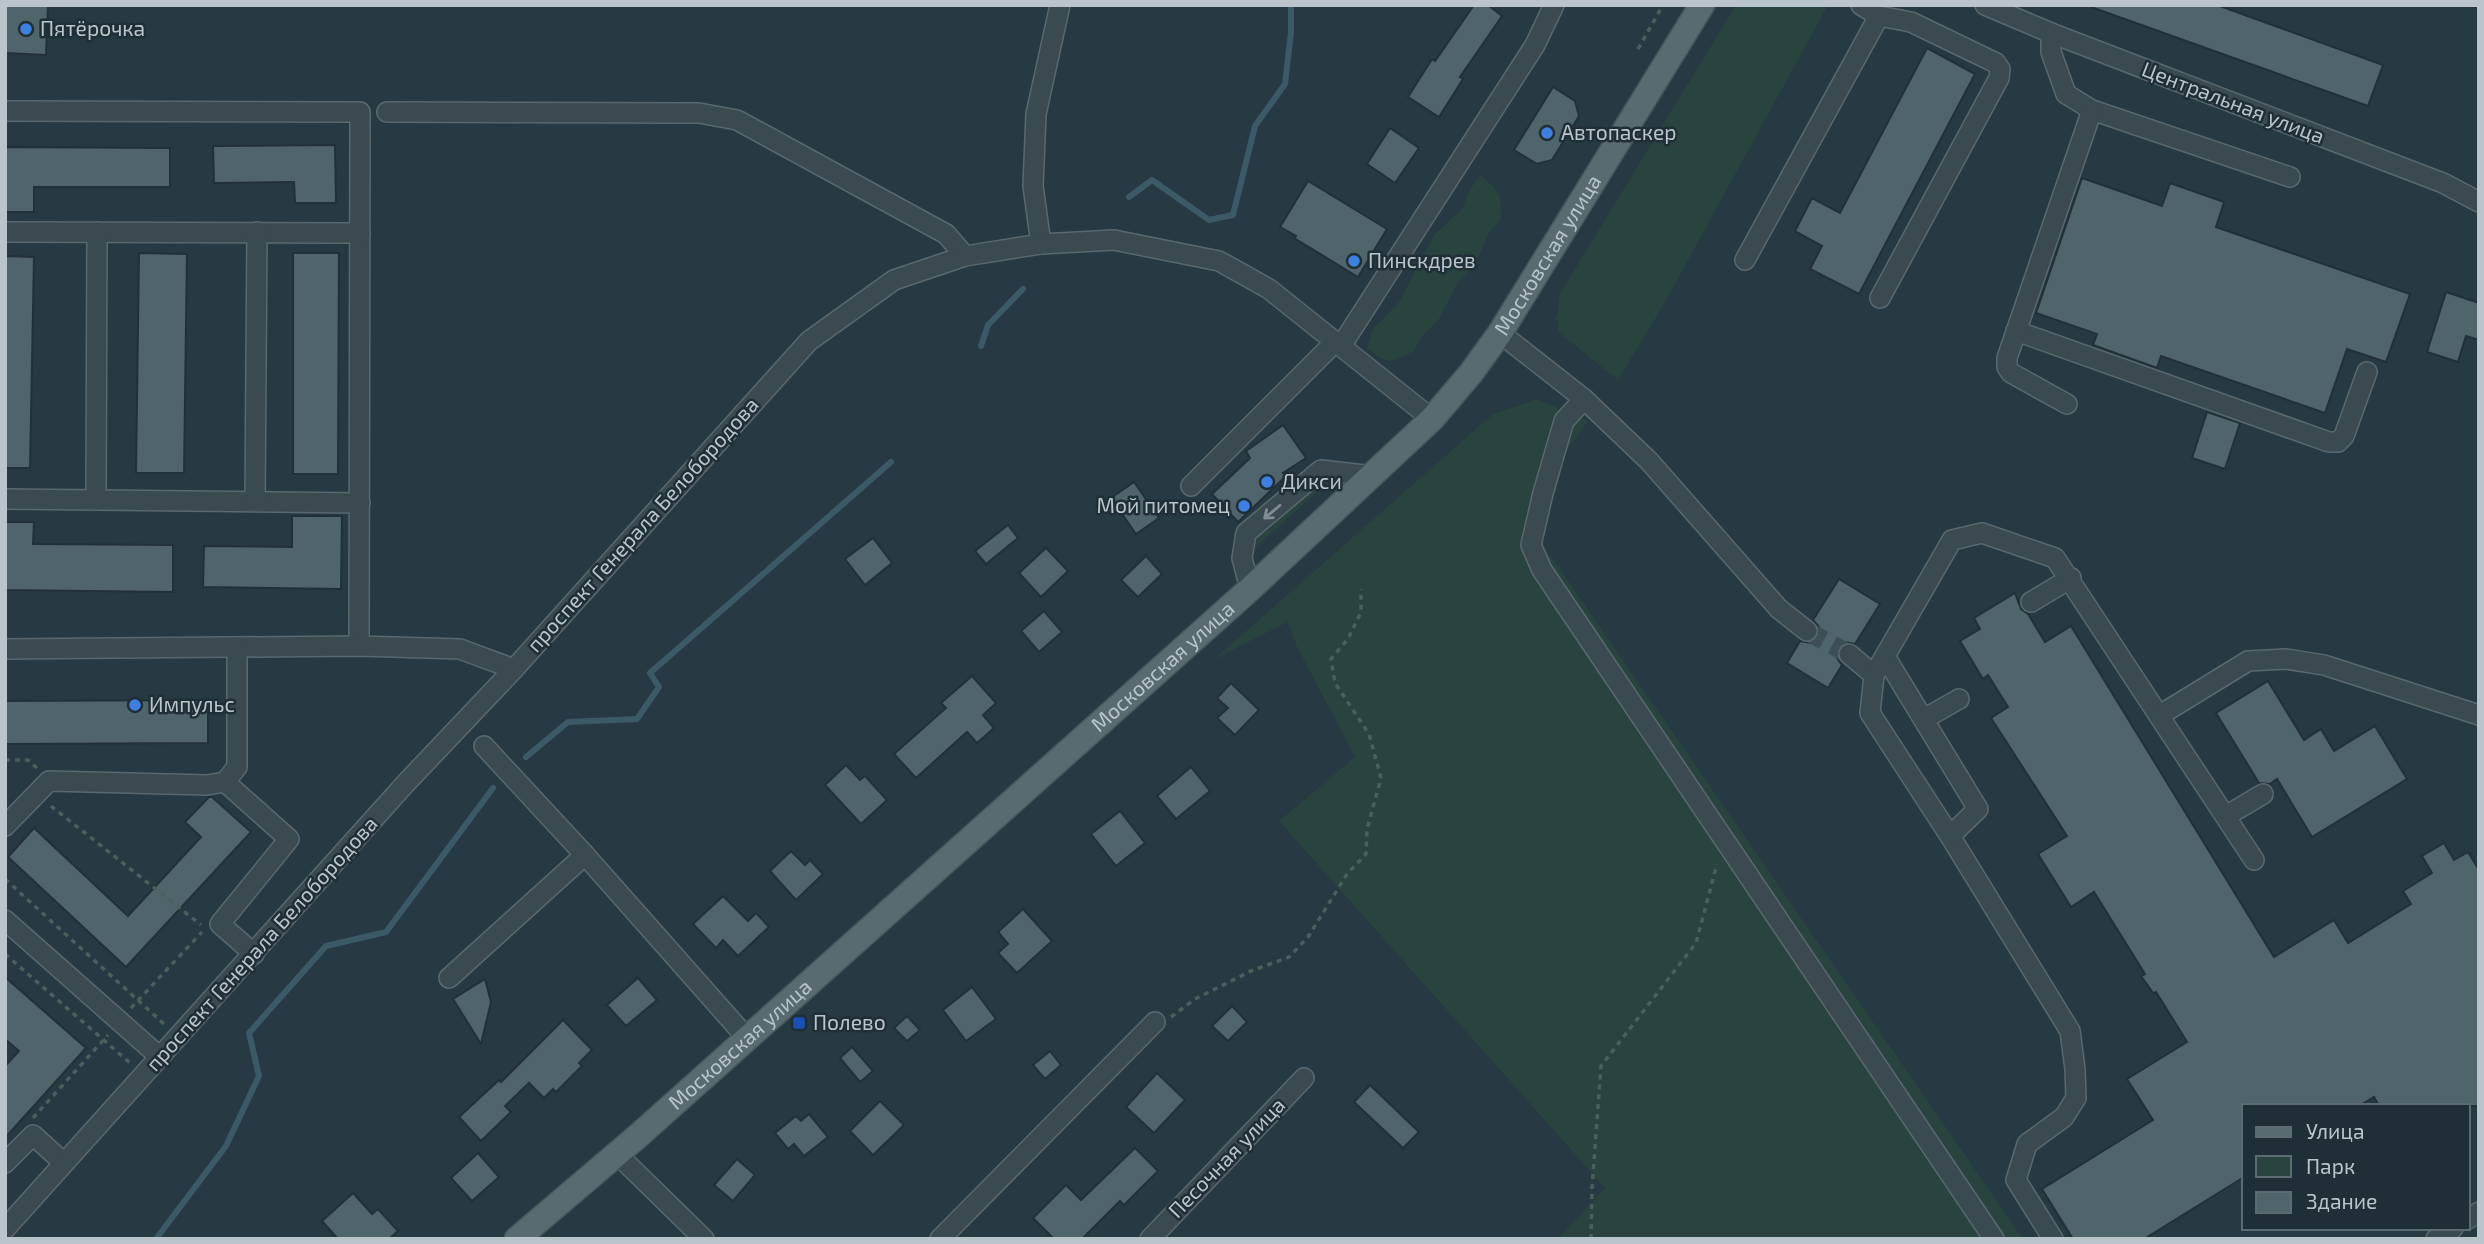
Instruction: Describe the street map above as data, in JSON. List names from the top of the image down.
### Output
{
  "streets": {
    "main road": ["Московская улица"],
    "street": ["Центральная улица", "проспект Генерала Белобородова", "Песочная улица"]
  },
  "crossings": [
    ["Московская улица", "проспект Генерала Белобородова"]
  ],
  "places": {
    "other": [
      "Пятёрочка",
      "Автопаскер",
      "Пинскдрев",
      "Дикси",
      "Мой питомец",
      "Импульс"
    ],
    "transit": ["Полево"]
  },
  "legend": ["Улица", "Парк", "Здание"]
}
